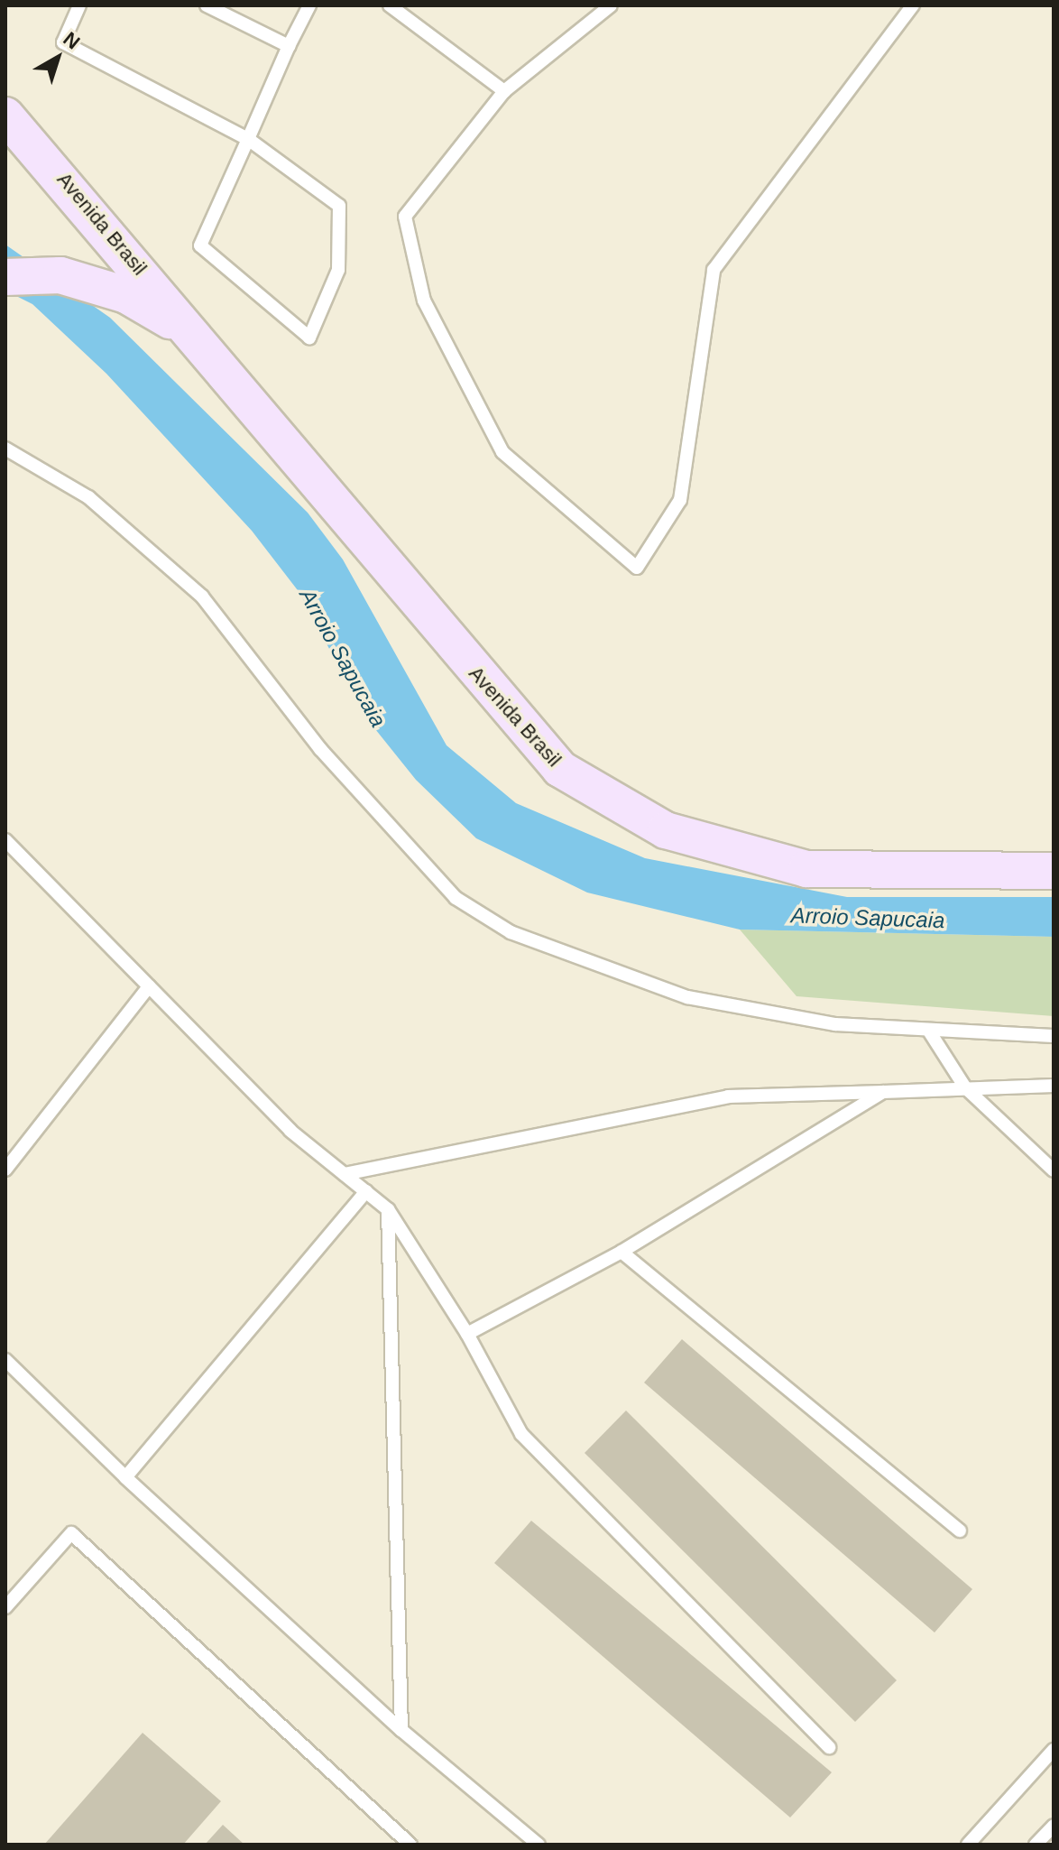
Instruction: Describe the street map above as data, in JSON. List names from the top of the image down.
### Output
{
  "streets": {
    "main road": ["Avenida Brasil"]
  },
  "water": ["Arroio Sapucaia"],
  "north": "top right"
}
